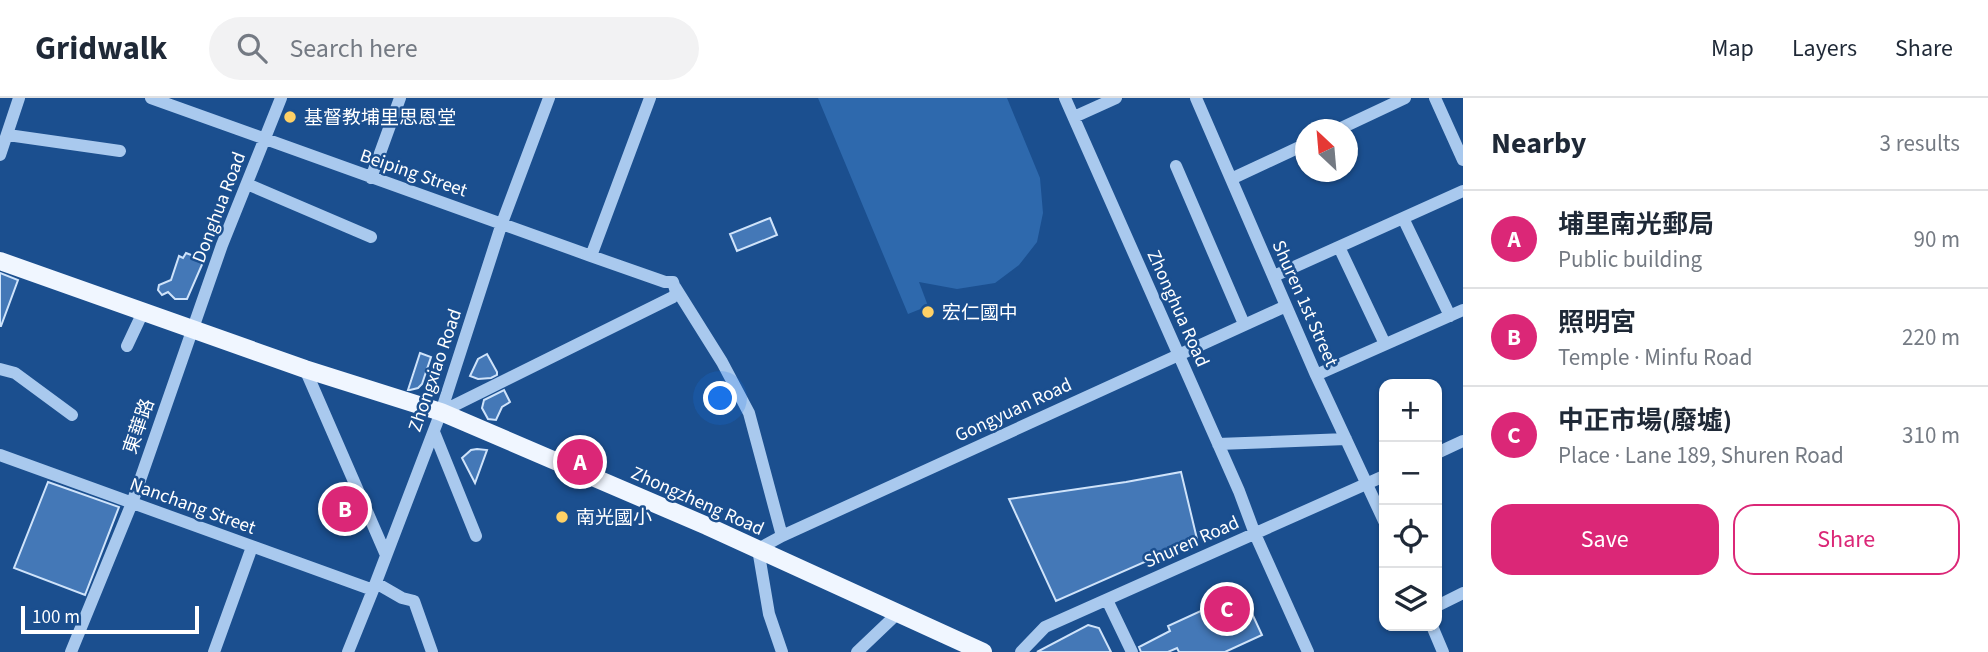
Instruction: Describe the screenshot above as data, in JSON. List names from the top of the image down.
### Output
{
  "streets": {
    "main road": ["Zhongzheng Road"],
    "street": [
      "Beiping Street",
      "Donghua Road",
      "Shuren 1st Street",
      "Zhonghua Road",
      "Zhongxiao Road",
      "Gongyuan Road",
      "東華路",
      "Nanchang Street",
      "Shuren Road"
    ]
  },
  "crossings": [
    ["Beiping Street", "Donghua Road"],
    ["Beiping Street", "Zhongxiao Road"],
    ["Donghua Road", "東華路"],
    ["Donghua Road", "Zhongzheng Road"],
    ["Shuren 1st Street", "Gongyuan Road"],
    ["Shuren 1st Street", "Shuren Road"],
    ["Zhonghua Road", "Gongyuan Road"],
    ["Zhonghua Road", "Shuren Road"],
    ["Zhongxiao Road", "Zhongzheng Road"],
    ["Zhongxiao Road", "Nanchang Street"],
    ["Gongyuan Road", "Zhongzheng Road"],
    ["東華路", "Zhongzheng Road"],
    ["東華路", "Nanchang Street"]
  ],
  "places": ["基督教埔里思恩堂", "宏仁國中", "南光國小"],
  "scale_bar": "100 m",
  "north": "top left",
  "page": {
    "header": "Gridwalk",
    "search": "Search here",
    "nav": ["Map", "Layers", "Share"],
    "heading": ["Nearby", "3 results"],
    "list": [
      {
        "mark": "A",
        "name": "埔里南光郵局",
        "note": "Public building",
        "value": "90 m"
      },
      {
        "mark": "B",
        "name": "照明宮",
        "note": "Temple · Minfu Road",
        "value": "220 m"
      },
      {
        "mark": "C",
        "name": "中正市場(廢墟)",
        "note": "Place · Lane 189, Shuren Road",
        "value": "310 m"
      }
    ],
    "map_buttons": ["+", "−"],
    "pins": ["A", "B", "C"],
    "buttons": ["Save", "Share"],
    "scale": "100 m"
  }
}
